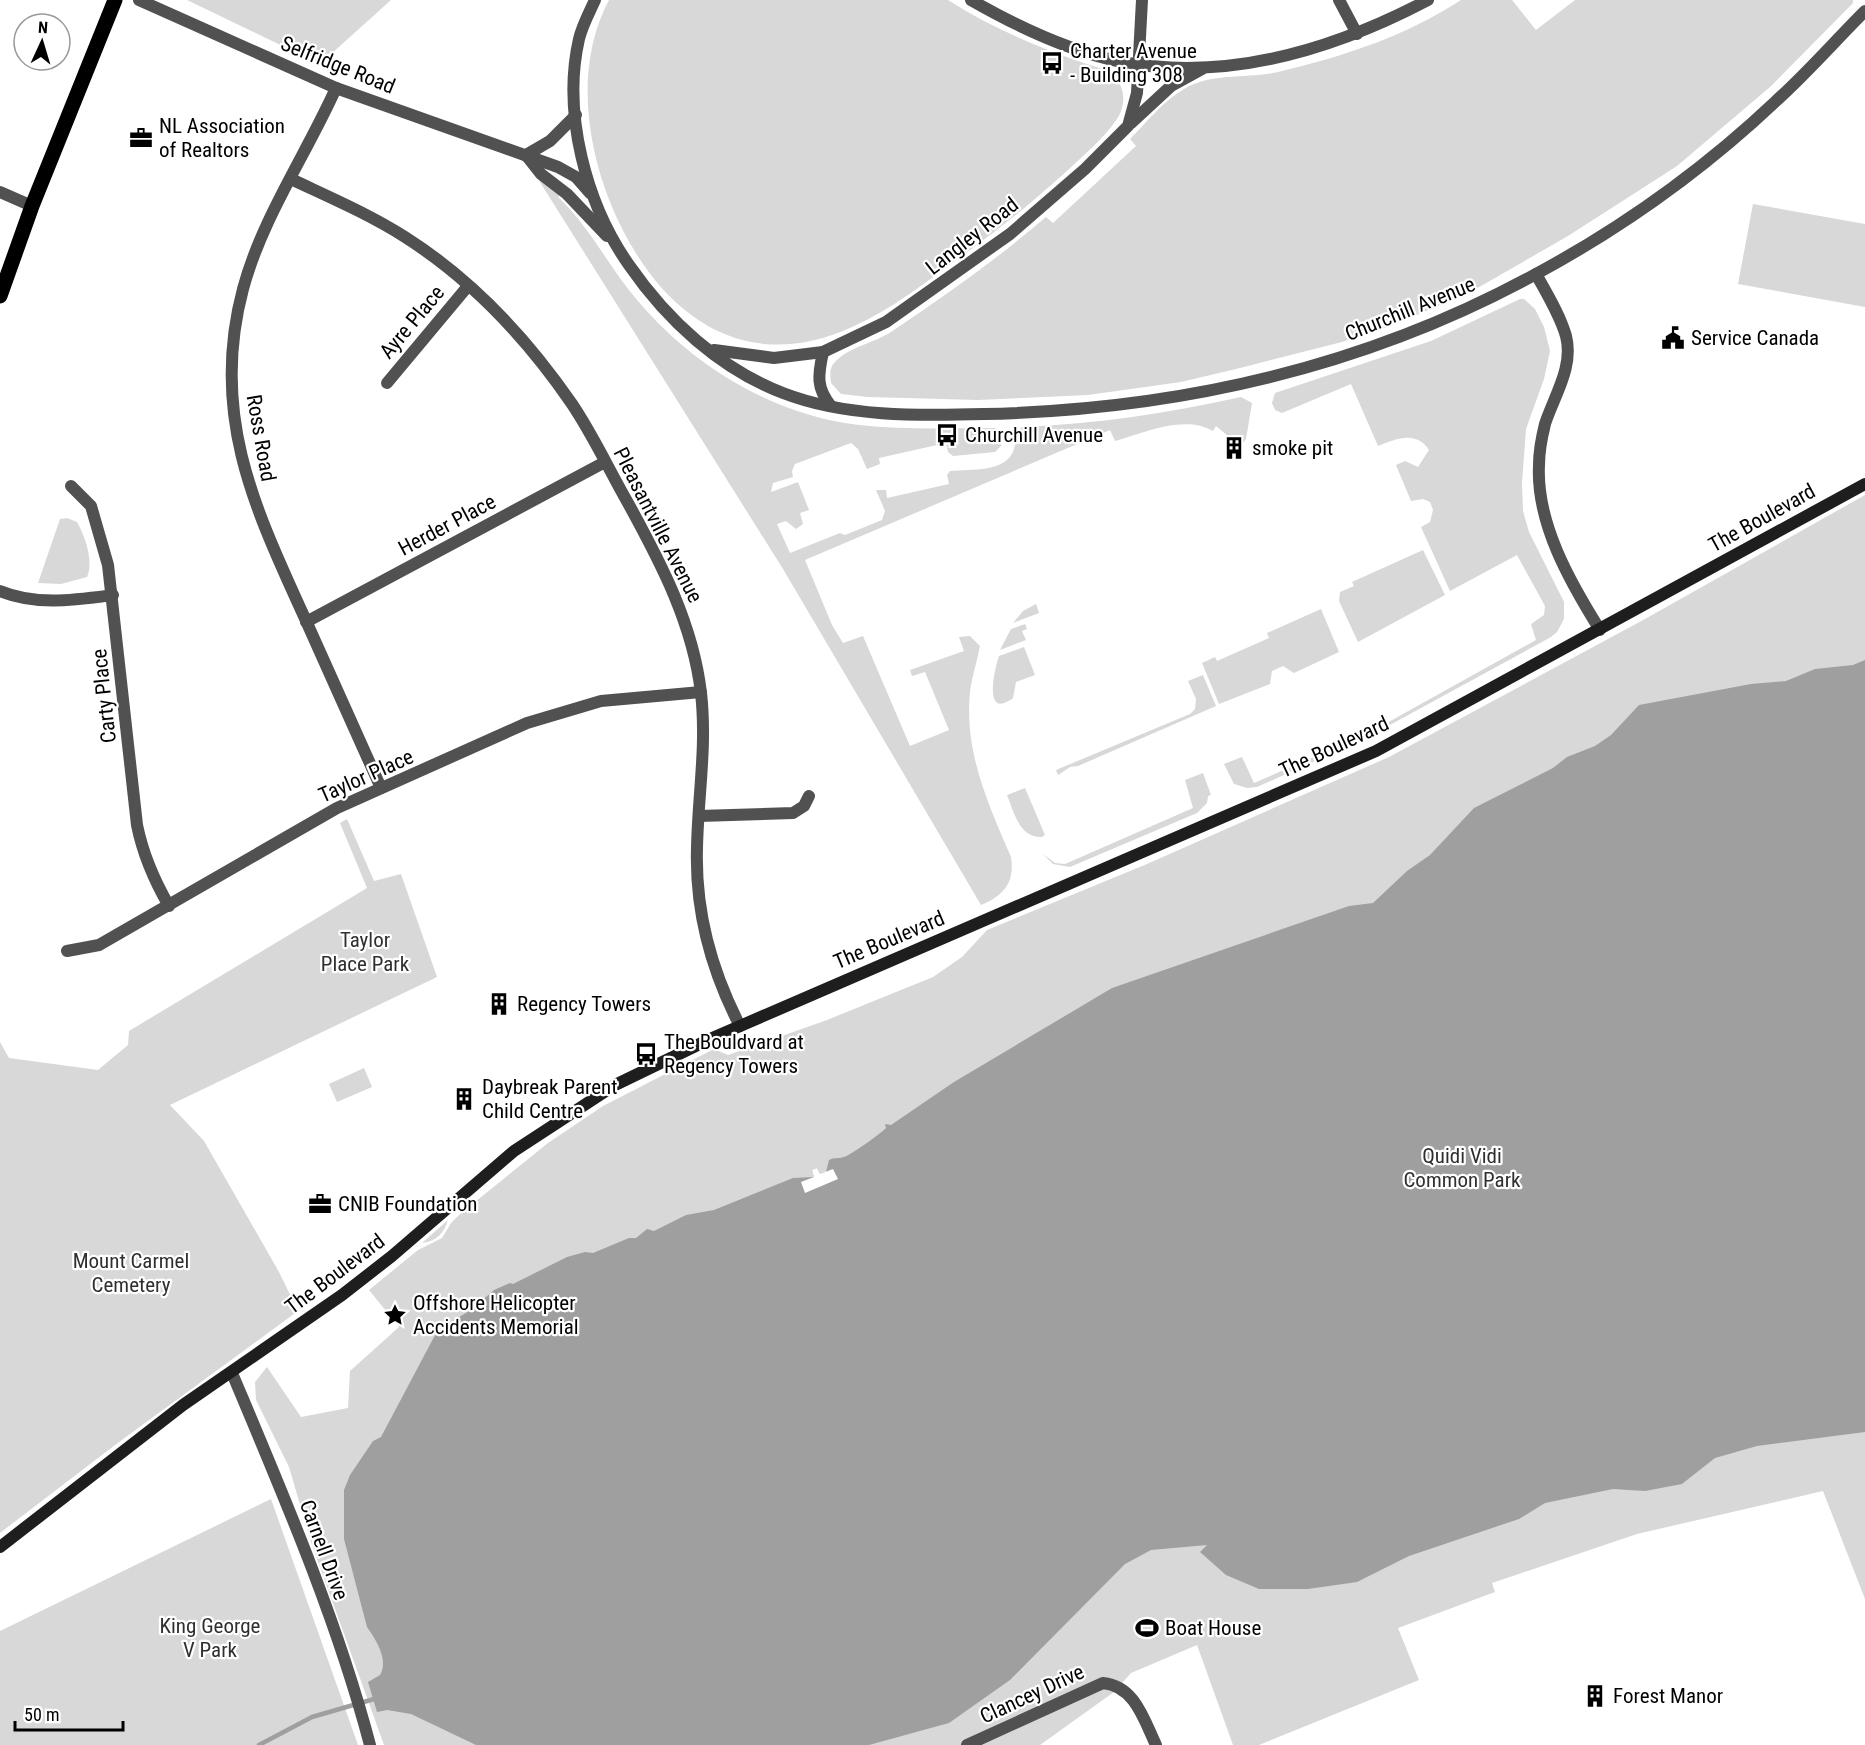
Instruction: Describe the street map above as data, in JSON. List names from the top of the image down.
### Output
{
  "streets": {
    "street": [
      "Selfridge Road",
      "Langley Road",
      "Churchill Avenue",
      "Ayre Place",
      "Ross Road",
      "The Boulevard",
      "Herder Place",
      "Pleasantville Avenue",
      "Carty Place",
      "Taylor Place",
      "Carnell Drive",
      "Clancey Drive"
    ]
  },
  "crossings": [
    ["Selfridge Road", "Churchill Avenue"],
    ["Selfridge Road", "Ross Road"],
    ["Langley Road", "Churchill Avenue"],
    ["Ayre Place", "Pleasantville Avenue"],
    ["Ross Road", "Herder Place"],
    ["Ross Road", "Pleasantville Avenue"],
    ["Ross Road", "Taylor Place"],
    ["The Boulevard", "Pleasantville Avenue"],
    ["The Boulevard", "Carnell Drive"],
    ["Herder Place", "Pleasantville Avenue"],
    ["Pleasantville Avenue", "Taylor Place"],
    ["Carty Place", "Taylor Place"]
  ],
  "parks": [
    "Taylor Place Park",
    "Quidi Vidi Common Park",
    "Mount Carmel Cemetery",
    "King George V Park"
  ],
  "places": {
    "bus stop": ["Charter Avenue - Building 308", "Churchill Avenue", "The Bouldvard at Regency Towers"],
    "office": ["NL Association of Realtors", "CNIB Foundation"],
    "public building": ["Service Canada"],
    "building": [
      "smoke pit",
      "Regency Towers",
      "Daybreak Parent Child Centre",
      "Forest Manor"
    ],
    "place": ["Offshore Helicopter Accidents Memorial"],
    "sports": ["Boat House"]
  },
  "scale_bar": "50 m",
  "north": "top"
}
